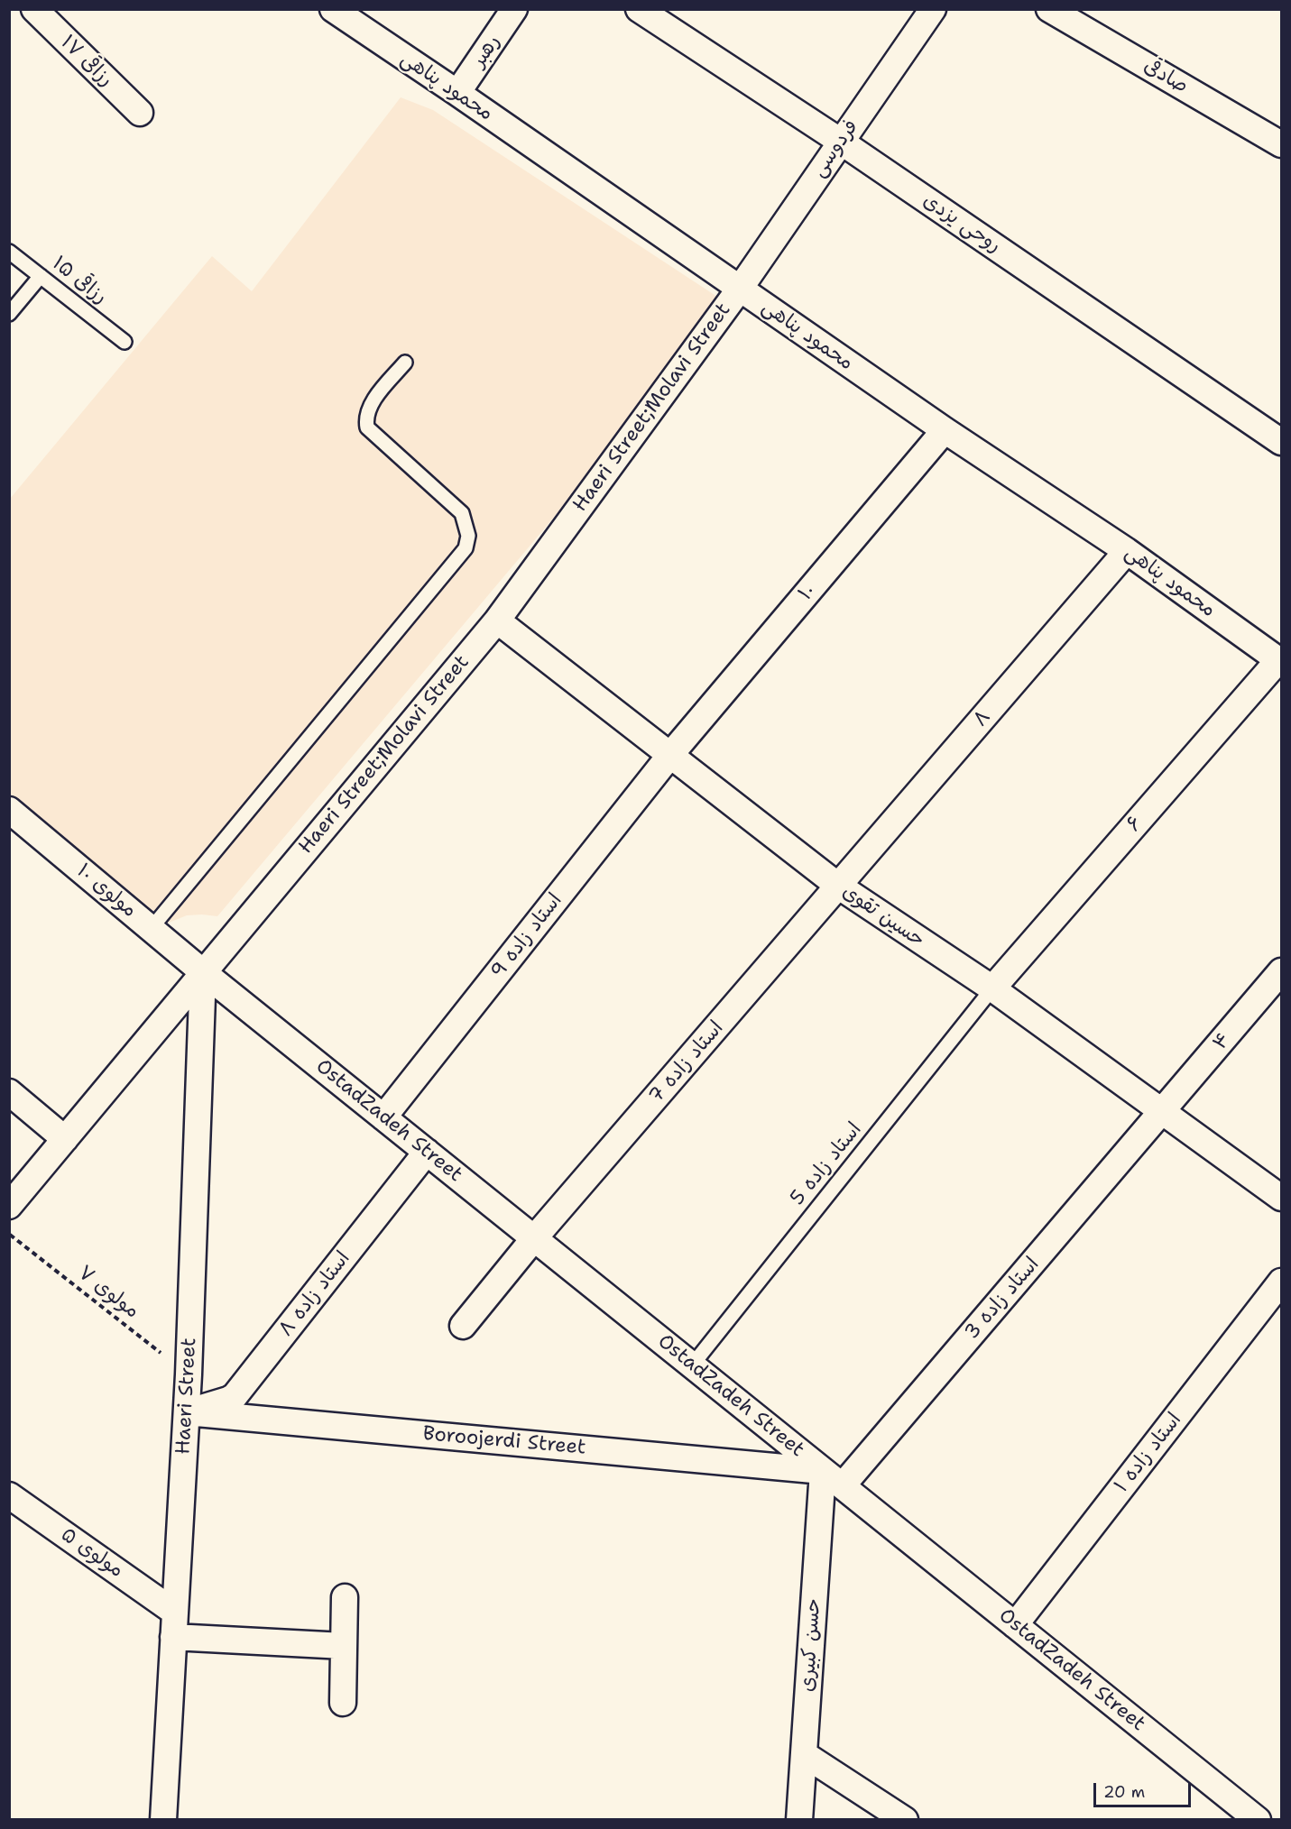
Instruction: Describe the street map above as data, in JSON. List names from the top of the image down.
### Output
{
  "streets": {
    "street": [
      "رهبر",
      "رزاقی ۱۷",
      "صادقی",
      "محمود پناهی",
      "فردوسی",
      "روحی یزدی",
      "Haeri Street;Molavi Street",
      "۱۰",
      "۸",
      "۶",
      "مولوی ۱۰",
      "حسین تقوی",
      "استاد زاده 9",
      "۴",
      "استاد زاده 7",
      "OstadZadeh Street",
      "استاد زاده ۸",
      "استاد زاده 3",
      "Haeri Street",
      "Boroojerdi Street",
      "استاد زاده ۱",
      "مولوی ۵",
      "حسن کبیری"
    ],
    "lane": ["رزاقی ۱۵", "استاد زاده 5"],
    "path": ["مولوی ۷"]
  },
  "crossings": [
    ["رهبر", "محمود پناهی"],
    ["محمود پناهی", "فردوسی"],
    ["محمود پناهی", "Haeri Street;Molavi Street"],
    ["محمود پناهی", "۱۰"],
    ["محمود پناهی", "۸"],
    ["محمود پناهی", "۶"],
    ["فردوسی", "روحی یزدی"],
    ["فردوسی", "Haeri Street;Molavi Street"],
    ["Haeri Street;Molavi Street", "مولوی ۱۰"],
    ["Haeri Street;Molavi Street", "حسین تقوی"],
    ["Haeri Street;Molavi Street", "OstadZadeh Street"],
    ["Haeri Street;Molavi Street", "Haeri Street"],
    ["۱۰", "حسین تقوی"],
    ["۱۰", "استاد زاده 9"],
    ["۸", "حسین تقوی"],
    ["۸", "استاد زاده 7"],
    ["۶", "حسین تقوی"],
    ["۶", "استاد زاده 5"],
    ["مولوی ۱۰", "OstadZadeh Street"],
    ["مولوی ۱۰", "Haeri Street"],
    ["حسین تقوی", "استاد زاده 9"],
    ["حسین تقوی", "۴"],
    ["حسین تقوی", "استاد زاده 7"],
    ["حسین تقوی", "استاد زاده 5"],
    ["حسین تقوی", "استاد زاده 3"],
    ["استاد زاده 9", "OstadZadeh Street"],
    ["۴", "استاد زاده 3"],
    ["استاد زاده 7", "OstadZadeh Street"],
    ["OstadZadeh Street", "استاد زاده 5"],
    ["OstadZadeh Street", "استاد زاده ۸"],
    ["OstadZadeh Street", "استاد زاده 3"],
    ["OstadZadeh Street", "Haeri Street"],
    ["OstadZadeh Street", "Boroojerdi Street"],
    ["OstadZadeh Street", "استاد زاده ۱"],
    ["OstadZadeh Street", "حسن کبیری"],
    ["مولوی ۷", "Haeri Street"],
    ["استاد زاده ۸", "Haeri Street"],
    ["استاد زاده ۸", "Boroojerdi Street"],
    ["استاد زاده 3", "Boroojerdi Street"],
    ["استاد زاده 3", "حسن کبیری"],
    ["Haeri Street", "Boroojerdi Street"],
    ["Haeri Street", "مولوی ۵"],
    ["Boroojerdi Street", "حسن کبیری"]
  ],
  "scale_bar": "20 m"
}
